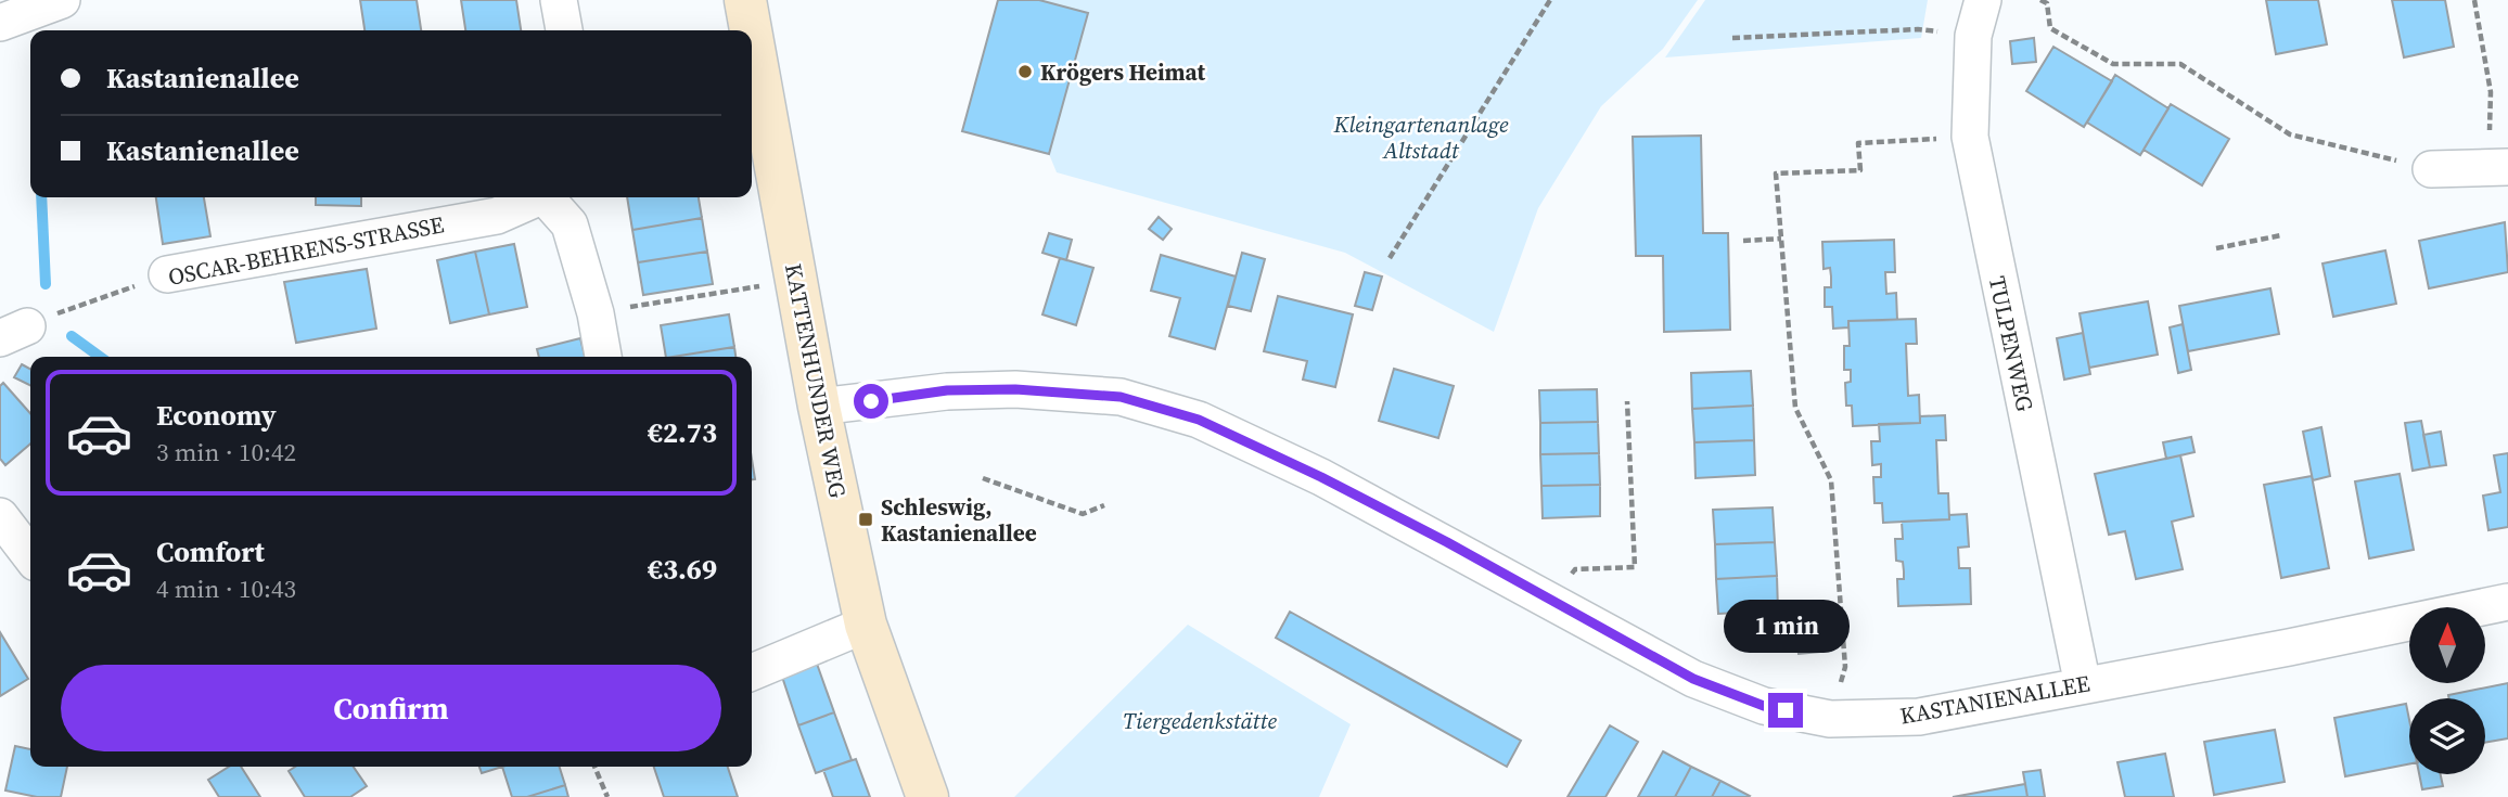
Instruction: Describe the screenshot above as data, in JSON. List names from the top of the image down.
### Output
{
  "streets": {
    "street": [
      "OSCAR-BEHRENS-STRASSE",
      "TULPENWEG",
      "KATTENHUNDER WEG",
      "KASTANIENALLEE"
    ]
  },
  "crossings": [
    ["TULPENWEG", "KASTANIENALLEE"],
    ["KATTENHUNDER WEG", "KASTANIENALLEE"]
  ],
  "parks": ["Kleingartenanlage Altstadt", "Tiergedenkstätte"],
  "places": {
    "other": ["Krögers Heimat"],
    "transit": ["Schleswig, Kastanienallee"]
  },
  "north": "top",
  "page": {
    "banner": ["Kastanienallee", "Kastanienallee"],
    "list": [
      {
        "name": "Economy",
        "note": "3 min · 10:42",
        "value": "€2.73"
      },
      {
        "name": "Comfort",
        "note": "4 min · 10:43",
        "value": "€3.69"
      }
    ],
    "bubble": "1 min",
    "buttons": "Confirm"
  }
}
